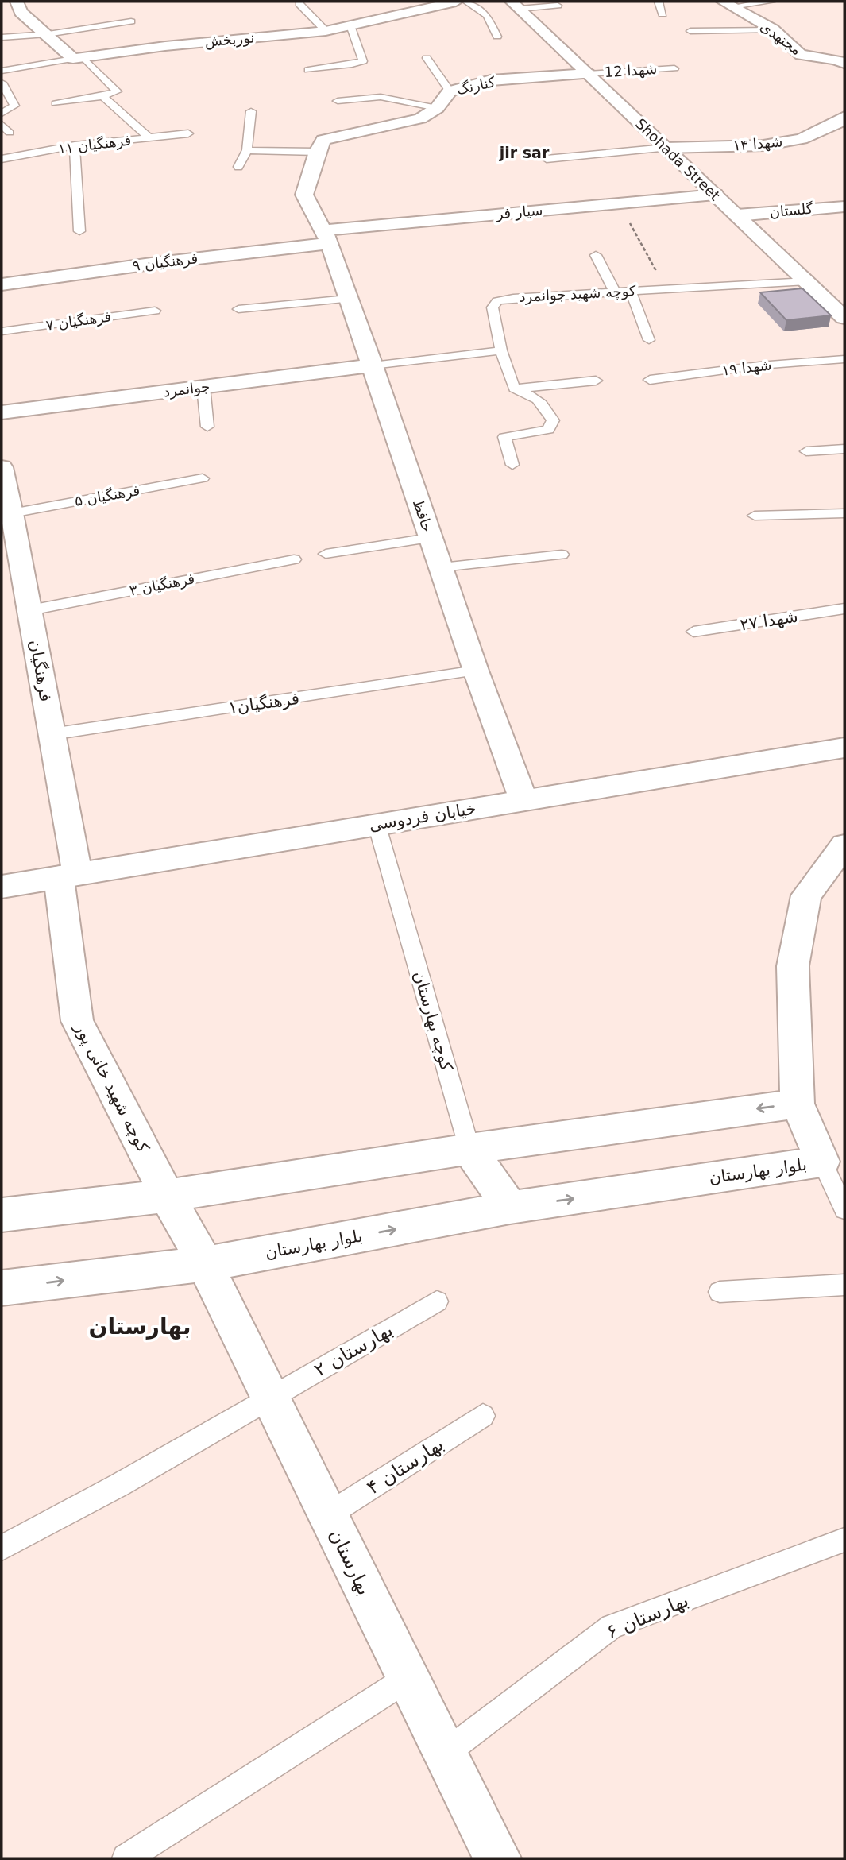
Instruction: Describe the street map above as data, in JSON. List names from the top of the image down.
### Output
{
  "streets": {
    "street": [
      "مجتهدی",
      "نوربخش",
      "کنارنگ",
      "شهدا ۱۴",
      "Shohada Street",
      "گلستان",
      "سیار فر",
      "فرهنگیان ۹",
      "جوانمرد",
      "حافظ",
      "فرهنگیان",
      "خیابان فردوسی",
      "کوچه بهارستان",
      "کوچه شهید خانی پور",
      "بلوار بهارستان",
      "بهارستان"
    ],
    "lane": [
      "شهدا 12",
      "فرهنگیان ۱۱",
      "کوچه شهید جوانمرد",
      "فرهنگیان ۷",
      "شهدا ۱۹",
      "فرهنگیان ۵",
      "فرهنگیان ۳",
      "۲۷ شهدا",
      "فرهنگیان۱",
      "بهارستان ۲",
      "بهارستان ۴",
      "بهارستان ۶"
    ]
  },
  "crossings": [
    ["شهدا 12", "کنارنگ"],
    ["شهدا 12", "Shohada Street"],
    ["کنارنگ", "Shohada Street"],
    ["کنارنگ", "حافظ"],
    ["شهدا ۱۴", "Shohada Street"],
    ["Shohada Street", "گلستان"],
    ["Shohada Street", "سیار فر"],
    ["Shohada Street", "کوچه شهید جوانمرد"],
    ["سیار فر", "فرهنگیان ۹"],
    ["سیار فر", "حافظ"],
    ["فرهنگیان ۹", "حافظ"],
    ["جوانمرد", "حافظ"],
    ["فرهنگیان ۵", "فرهنگیان"],
    ["حافظ", "فرهنگیان۱"],
    ["حافظ", "خیابان فردوسی"],
    ["فرهنگیان ۳", "فرهنگیان"],
    ["فرهنگیان", "فرهنگیان۱"],
    ["فرهنگیان", "خیابان فردوسی"],
    ["فرهنگیان", "کوچه شهید خانی پور"],
    ["خیابان فردوسی", "کوچه بهارستان"],
    ["خیابان فردوسی", "کوچه شهید خانی پور"],
    ["کوچه بهارستان", "بلوار بهارستان"],
    ["کوچه شهید خانی پور", "بلوار بهارستان"],
    ["کوچه شهید خانی پور", "بهارستان"],
    ["بلوار بهارستان", "بهارستان"],
    ["بهارستان ۲", "بهارستان"],
    ["بهارستان ۴", "بهارستان"],
    ["بهارستان", "بهارستان ۶"]
  ],
  "districts": ["jir sar", "بهارستان"]
}
